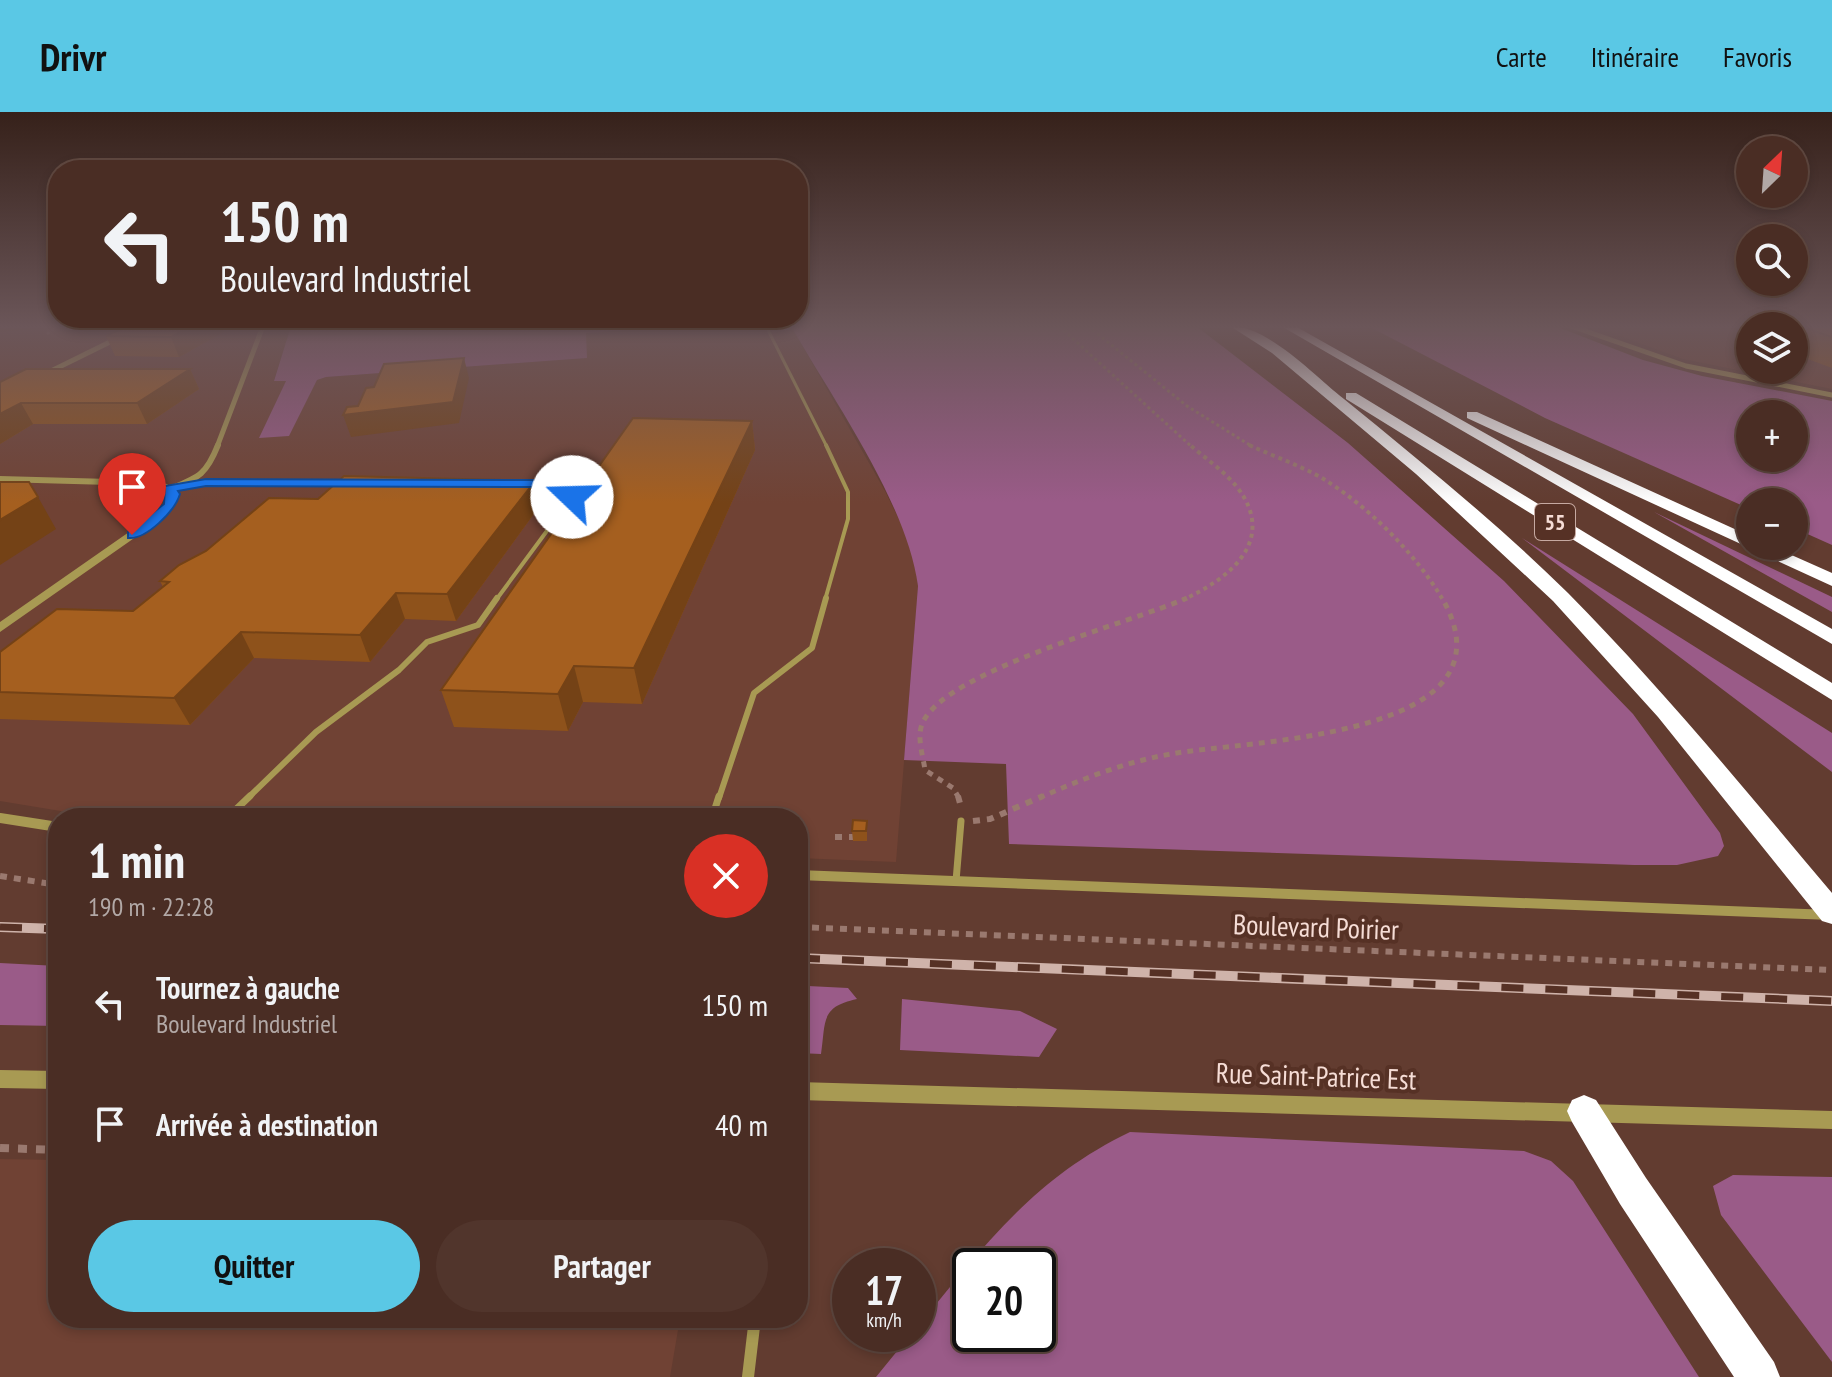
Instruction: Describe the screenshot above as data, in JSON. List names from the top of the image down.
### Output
{
  "streets": {
    "highway": ["55"],
    "street": ["Boulevard Poirier", "Rue Saint-Patrice Est"]
  },
  "north": "top right",
  "page": {
    "header": "Drivr",
    "nav": ["Carte", "Itinéraire", "Favoris"],
    "map_buttons": ["+", "−"],
    "turn": ["150 m", "Boulevard Industriel"],
    "heading": ["1 min", "190 m · 22:28"],
    "list": [
      {
        "name": "Tournez à gauche",
        "note": "Boulevard Industriel",
        "value": "150 m"
      },
      {
        "name": "Arrivée à destination",
        "value": "40 m"
      }
    ],
    "buttons": ["Quitter", "Partager"],
    "speed": "17 km/h",
    "limit": "20"
  }
}
